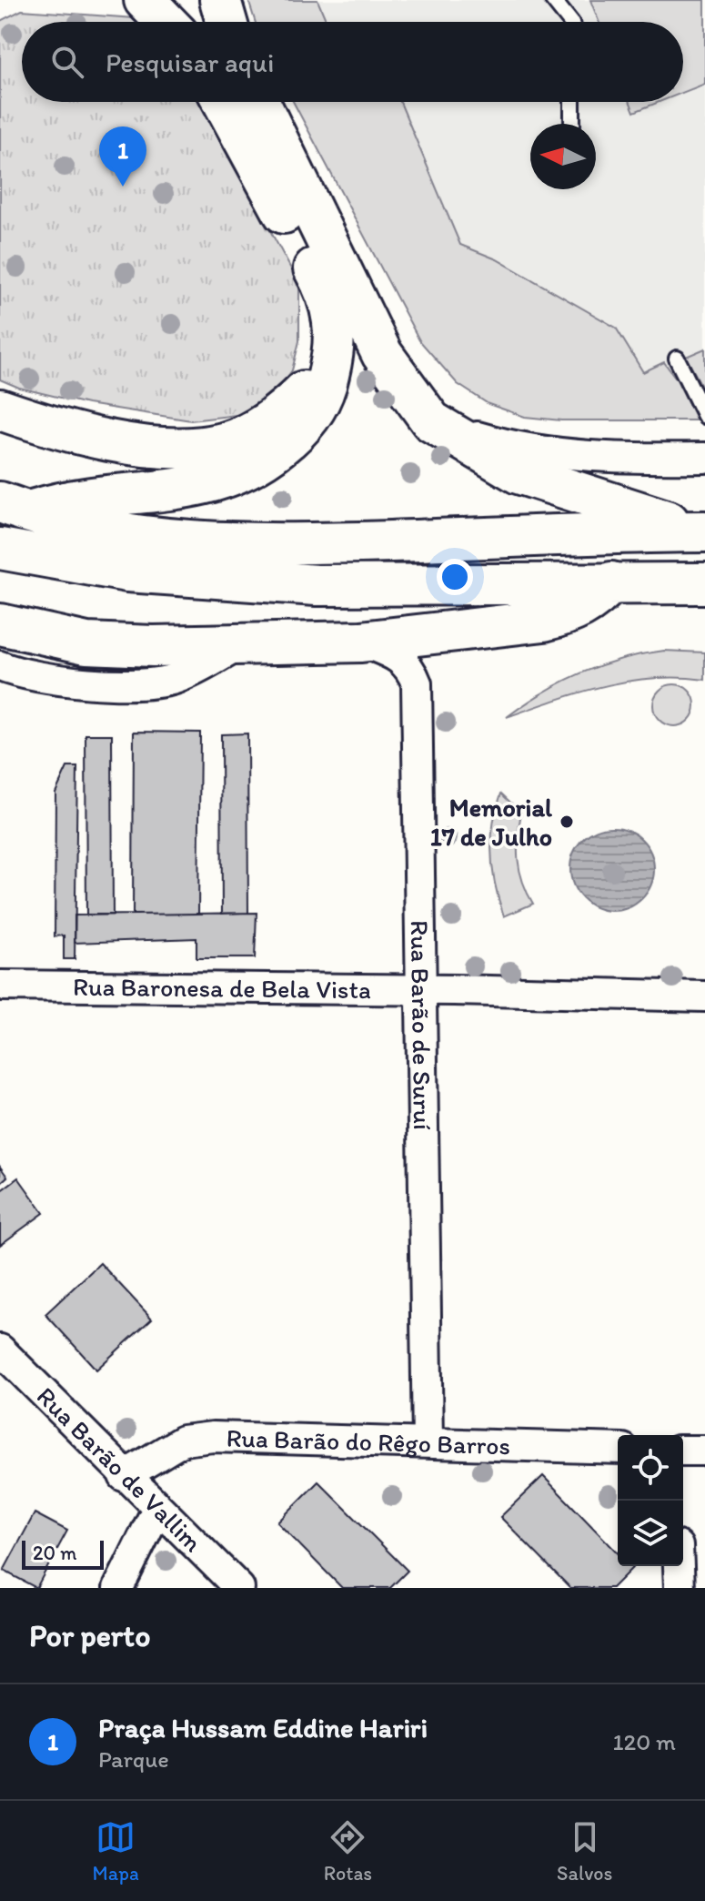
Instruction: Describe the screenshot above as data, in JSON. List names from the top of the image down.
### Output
{
  "streets": {
    "street": [
      "Rua Baronesa de Bela Vista",
      "Rua Barão de Suruí",
      "Rua Barão do Rêgo Barros",
      "Rua Barão de Vallim"
    ]
  },
  "crossings": [
    ["Rua Baronesa de Bela Vista", "Rua Barão de Suruí"],
    ["Rua Barão de Suruí", "Rua Barão do Rêgo Barros"],
    ["Rua Barão do Rêgo Barros", "Rua Barão de Vallim"]
  ],
  "places": ["Memorial 17 de Julho"],
  "scale_bar": "20 m",
  "north": "left",
  "page": {
    "search": "Pesquisar aqui",
    "pins": "1",
    "scale": "20 m",
    "heading": "Por perto",
    "list": [
      {
        "mark": "1",
        "name": "Praça Hussam Eddine Hariri",
        "note": "Parque",
        "value": "120 m"
      }
    ],
    "nav": ["Mapa", "Rotas", "Salvos"]
  }
}
